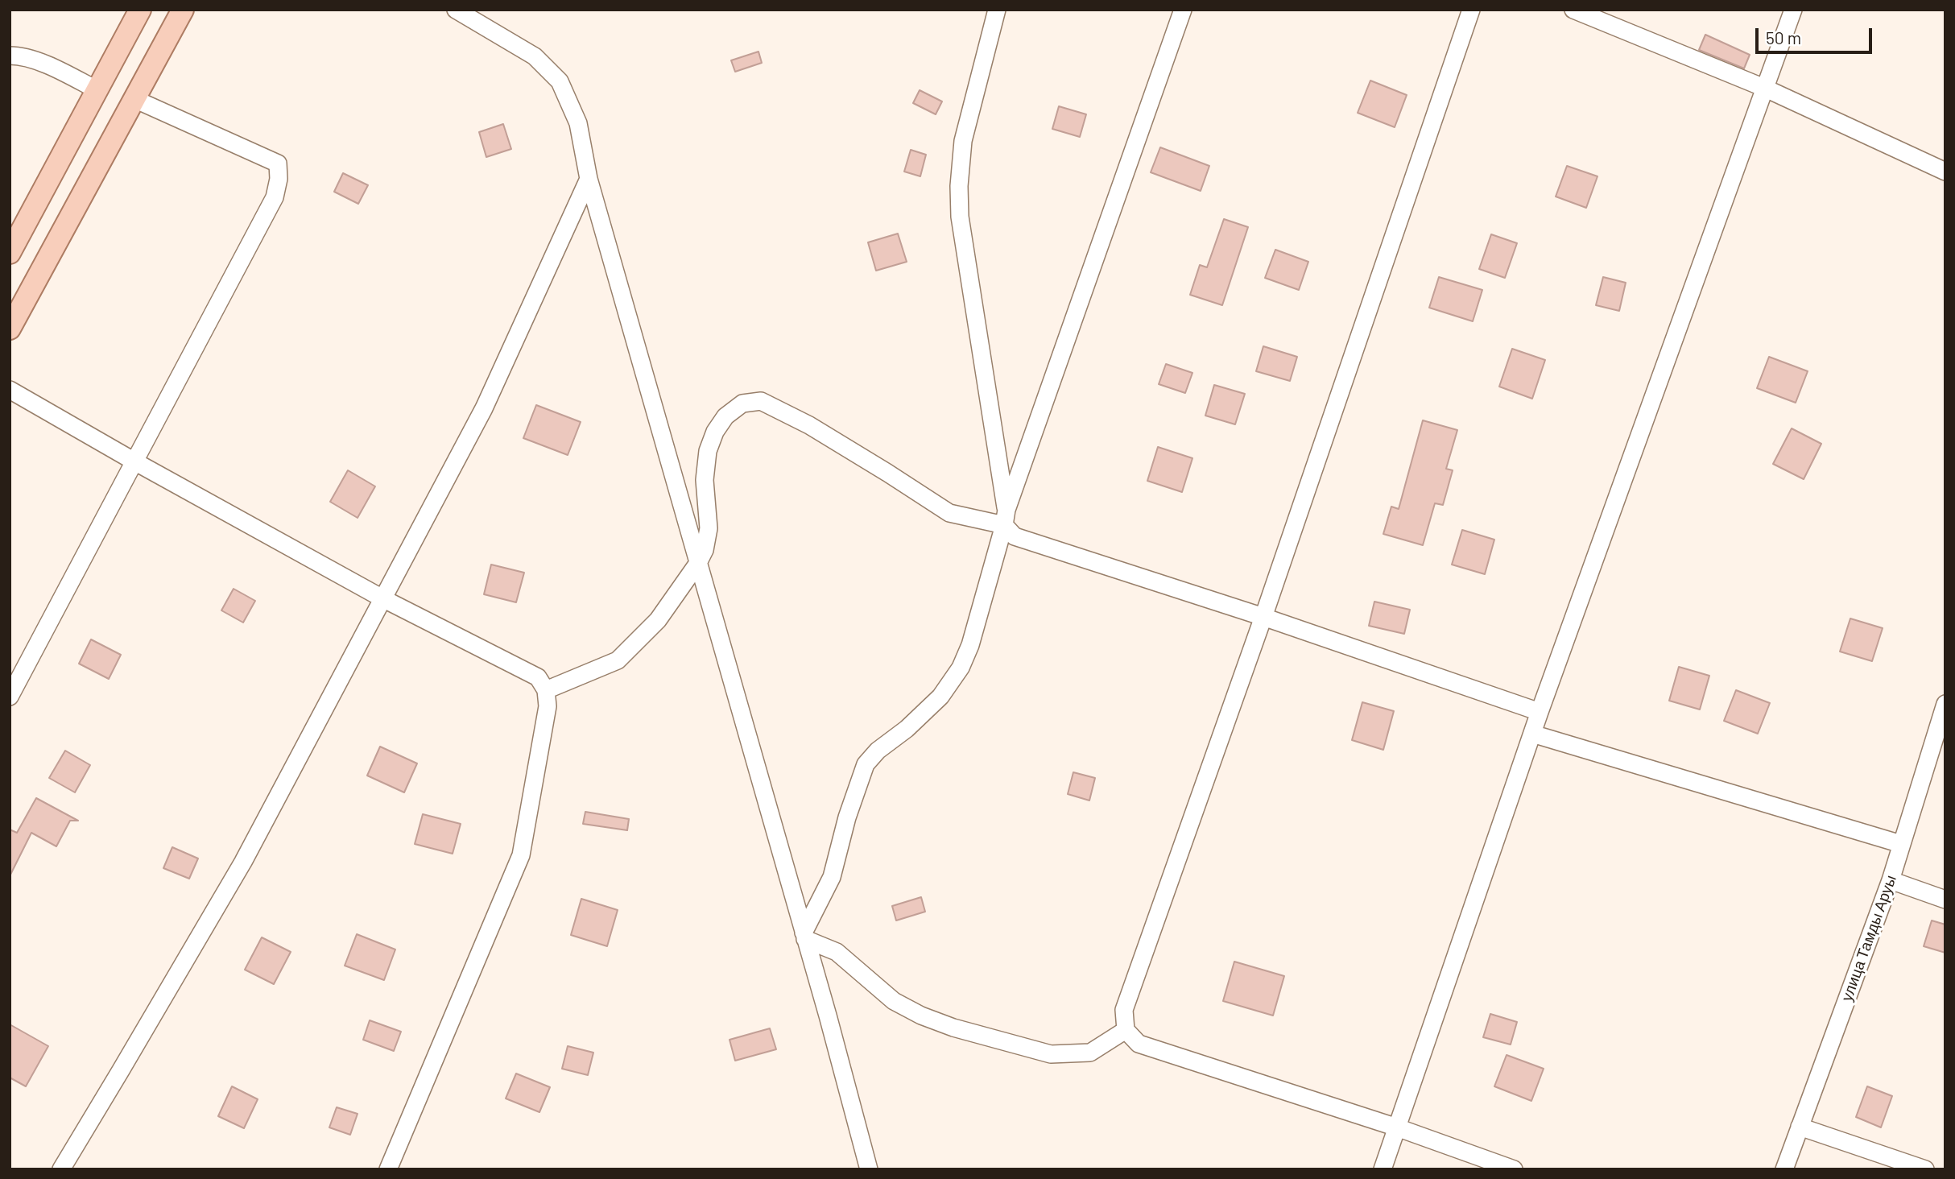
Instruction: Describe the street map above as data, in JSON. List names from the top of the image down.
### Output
{
  "streets": {
    "street": ["улица Тамды Аруы"]
  },
  "scale_bar": "50 m"
}
